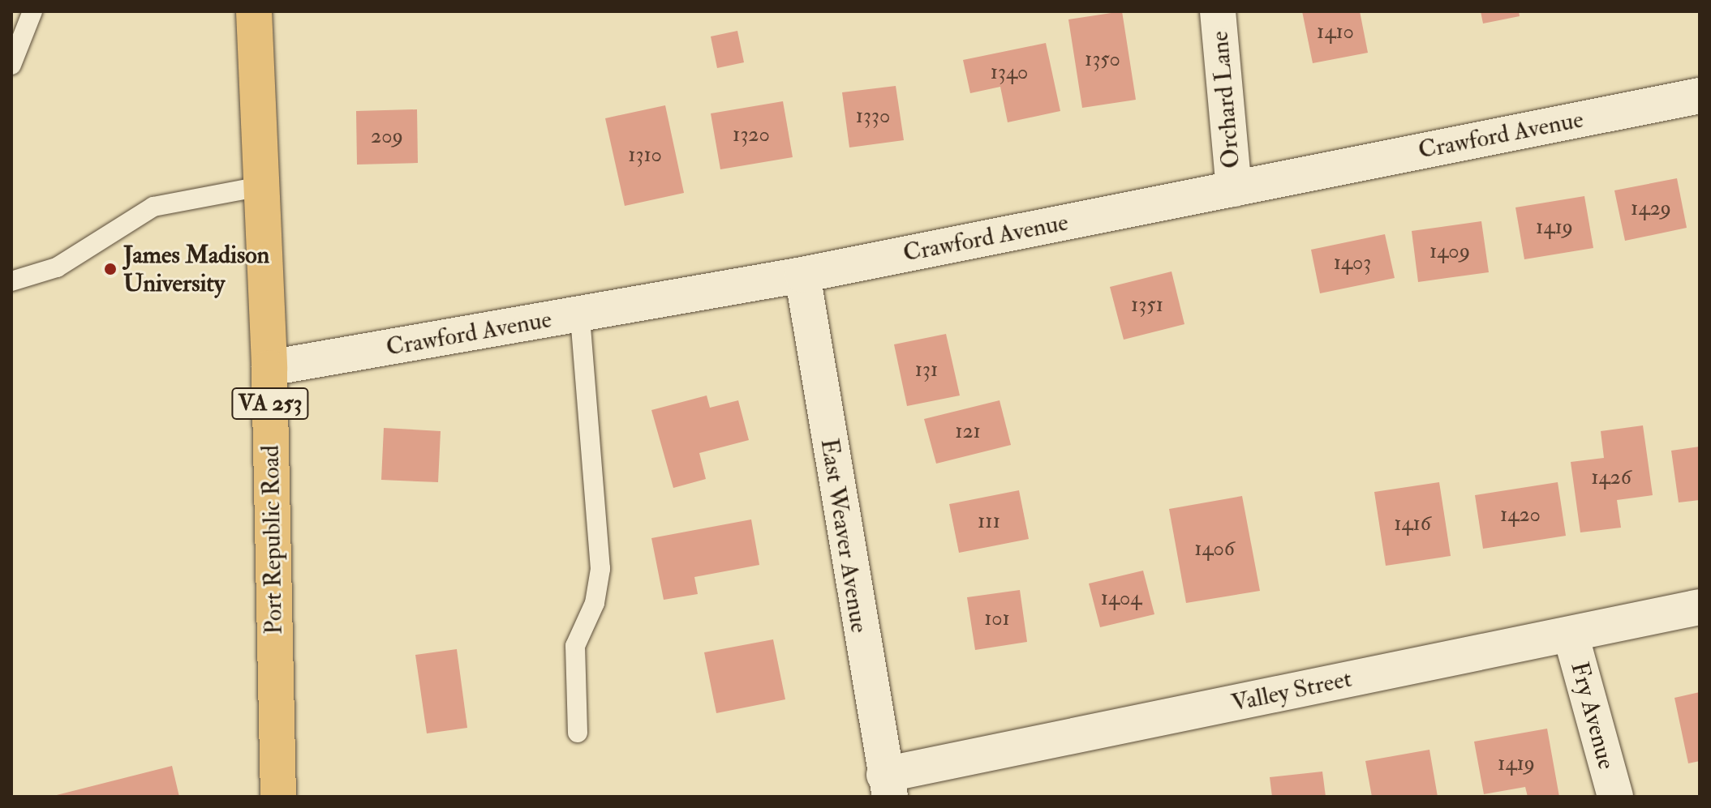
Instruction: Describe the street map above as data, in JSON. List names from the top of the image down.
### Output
{
  "streets": {
    "main road": ["VA 253", "Port Republic Road"],
    "street": [
      "Orchard Lane",
      "Crawford Avenue",
      "East Weaver Avenue",
      "Valley Street",
      "Fry Avenue"
    ]
  },
  "crossings": [
    ["Orchard Lane", "Crawford Avenue"],
    ["Crawford Avenue", "East Weaver Avenue"],
    ["Crawford Avenue", "Port Republic Road"],
    ["East Weaver Avenue", "Valley Street"],
    ["Valley Street", "Fry Avenue"]
  ],
  "places": ["James Madison University"],
  "house_numbers": [
    "1410",
    "1350",
    "1340",
    "1330",
    "1320",
    "209",
    "1310",
    "1429",
    "1419",
    "1409",
    "1403",
    "1351",
    "131",
    "121",
    "1426",
    "1420",
    "111",
    "1416",
    "1406",
    "1404",
    "101",
    "1419"
  ]
}
